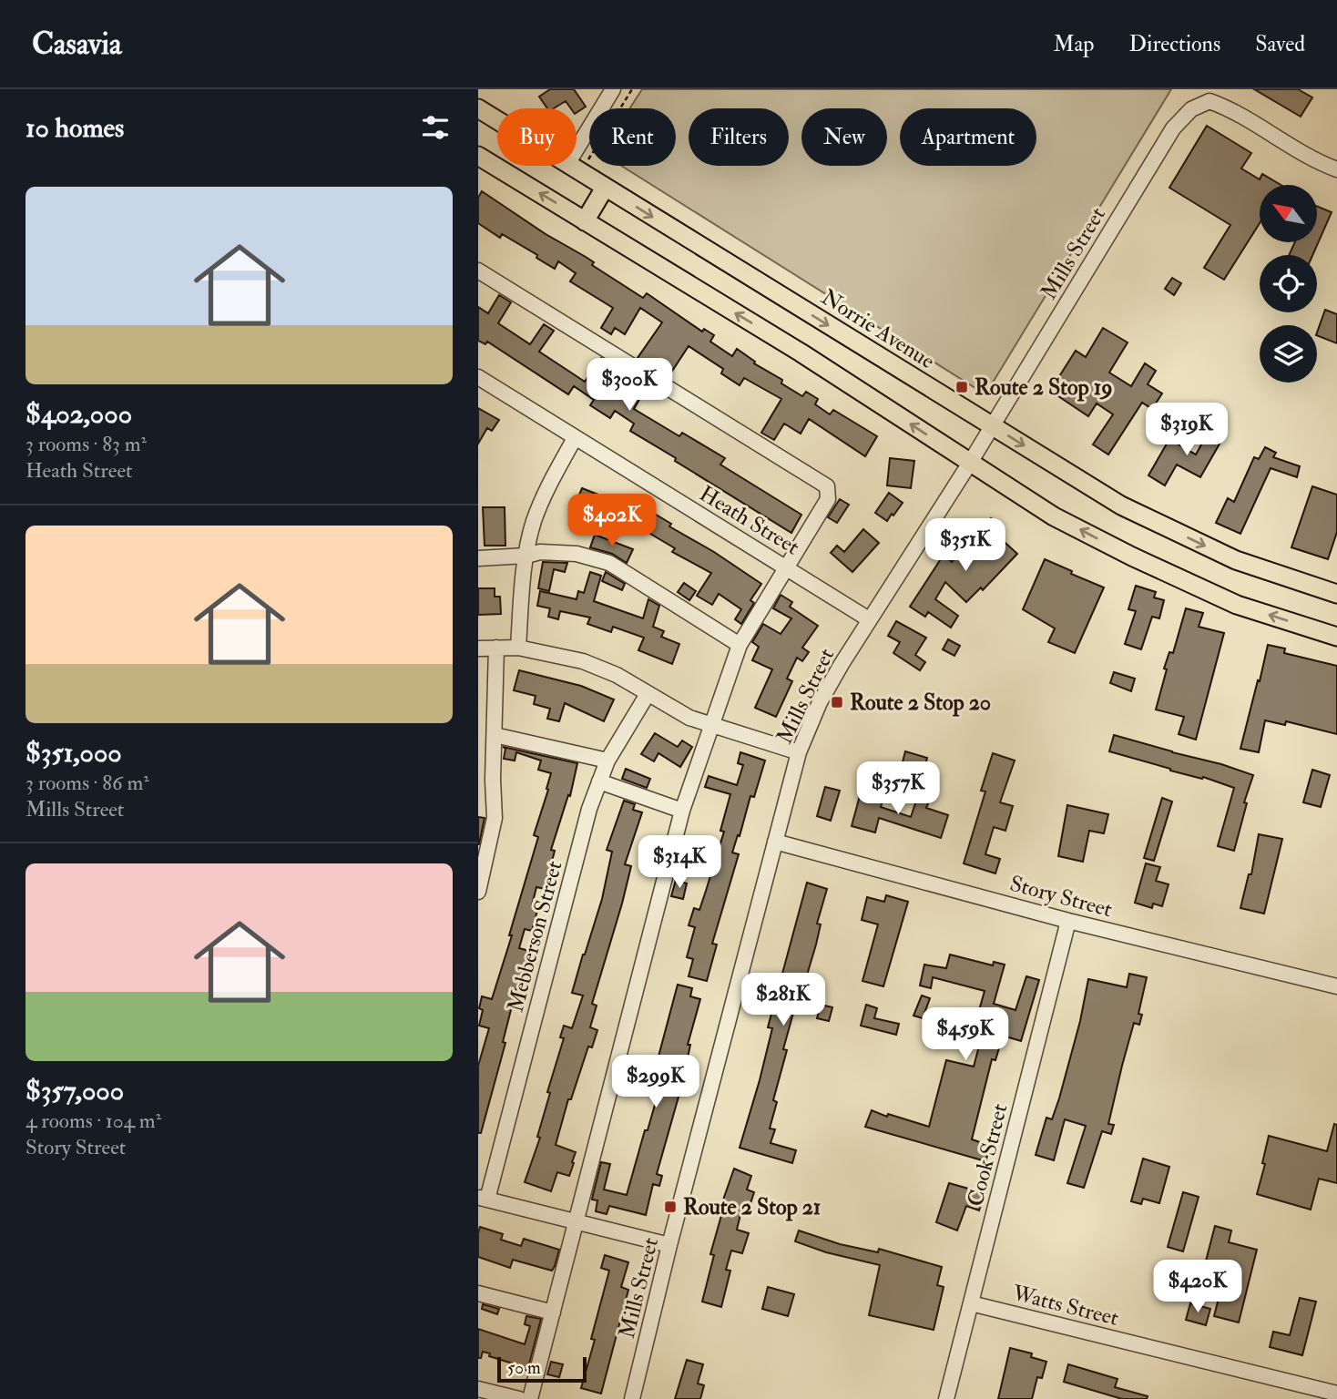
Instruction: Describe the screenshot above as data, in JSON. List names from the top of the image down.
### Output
{
  "streets": {
    "main road": ["Norrie Avenue"],
    "street": [
      "Mills Street",
      "Heath Street",
      "Story Street",
      "Mebberson Street",
      "Cook Street",
      "Watts Street"
    ]
  },
  "crossings": [
    ["Mills Street", "Norrie Avenue"],
    ["Mills Street", "Heath Street"],
    ["Mills Street", "Story Street"],
    ["Story Street", "Cook Street"],
    ["Cook Street", "Watts Street"]
  ],
  "places": {
    "transit": ["Route 2 Stop 19", "Route 2 Stop 20", "Route 2 Stop 21"]
  },
  "scale_bar": "50 m",
  "north": "top left",
  "page": {
    "header": "Casavia",
    "nav": ["Map", "Directions", "Saved"],
    "heading": "10 homes",
    "chip": [
      "Buy",
      "Rent",
      "Filters",
      "New",
      "Apartment"
    ],
    "list": [
      {
        "name": "$402,000",
        "note": "3 rooms · 83 m² · Heath Street"
      },
      {
        "name": "$351,000",
        "note": "3 rooms · 86 m² · Mills Street"
      },
      {
        "name": "$357,000",
        "note": "4 rooms · 104 m² · Story Street"
      }
    ],
    "price": [
      "$300K",
      "$319K",
      "$402K",
      "$351K",
      "$357K",
      "$314K",
      "$281K",
      "$459K",
      "$299K",
      "$420K"
    ],
    "scale": "50 m"
  }
}
